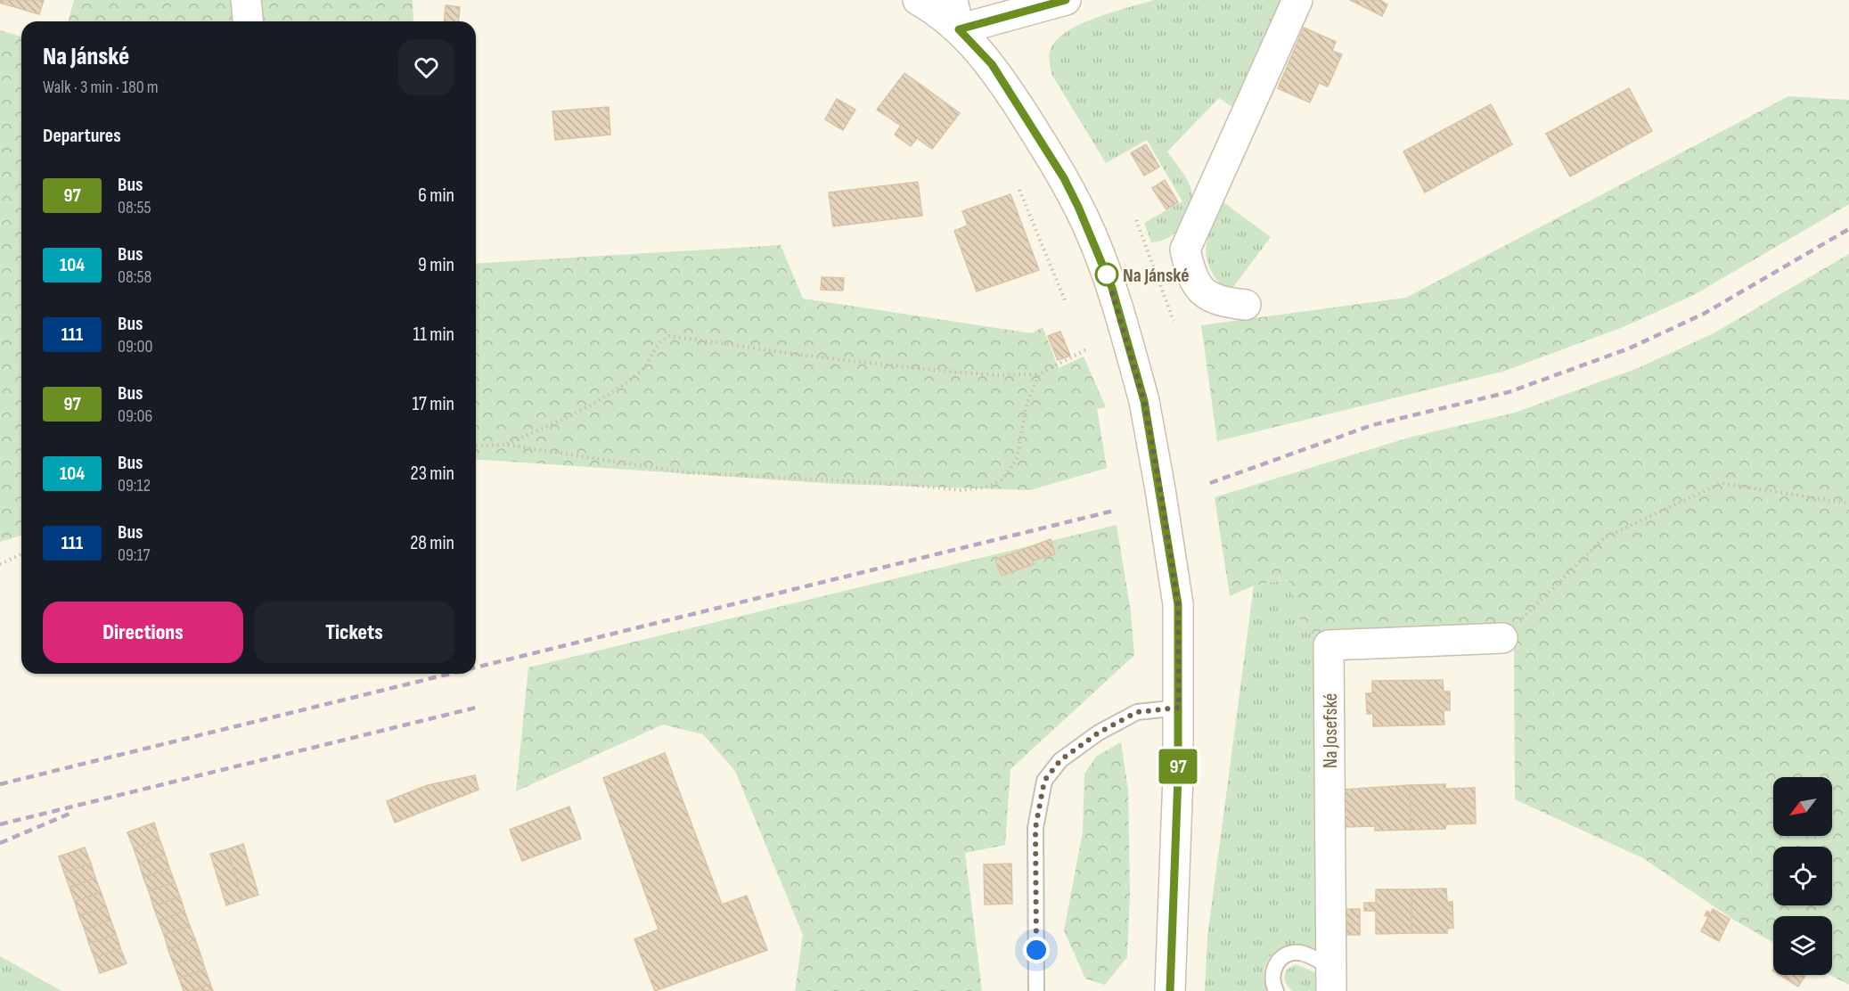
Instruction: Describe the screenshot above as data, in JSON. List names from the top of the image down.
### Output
{
  "streets": {
    "street": ["Na Josefské"]
  },
  "places": ["Na Jánské"],
  "lines": ["bus line 97"],
  "north": "bottom left",
  "page": {
    "on_map": "97",
    "heading": [
      ["Na Jánské", "Walk · 3 min · 180 m"],
      "Departures"
    ],
    "list": [
      {
        "mark": "97",
        "name": "Bus",
        "note": "08:55",
        "value": "6 min"
      },
      {
        "mark": "104",
        "name": "Bus",
        "note": "08:58",
        "value": "9 min"
      },
      {
        "mark": "111",
        "name": "Bus",
        "note": "09:00",
        "value": "11 min"
      },
      {
        "mark": "97",
        "name": "Bus",
        "note": "09:06",
        "value": "17 min"
      },
      {
        "mark": "104",
        "name": "Bus",
        "note": "09:12",
        "value": "23 min"
      },
      {
        "mark": "111",
        "name": "Bus",
        "note": "09:17",
        "value": "28 min"
      }
    ],
    "buttons": ["Directions", "Tickets"]
  }
}
